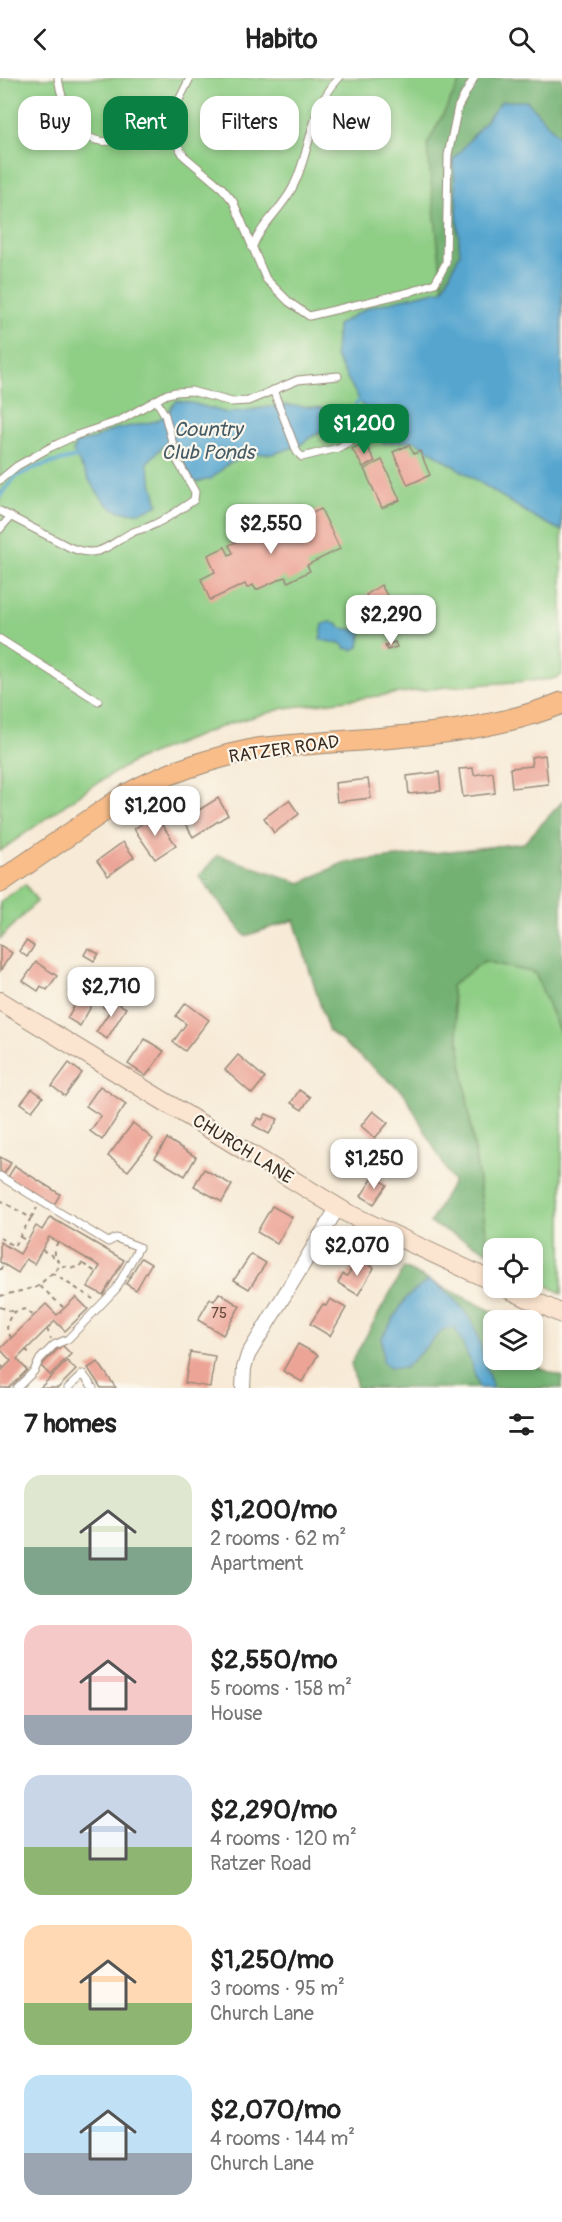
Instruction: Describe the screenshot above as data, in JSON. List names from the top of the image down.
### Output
{
  "streets": {
    "main road": ["RATZER ROAD"],
    "street": ["CHURCH LANE"]
  },
  "water": ["Country Club Ponds"],
  "house_numbers": ["75"],
  "page": {
    "header": "Habito",
    "chip": [
      "Buy",
      "Rent",
      "Filters",
      "New"
    ],
    "price": [
      "$1,200",
      "$2,550",
      "$2,290",
      "$1,200",
      "$2,710",
      "$1,250",
      "$2,070"
    ],
    "heading": "7 homes",
    "list": [
      {
        "name": "$1,200/mo",
        "note": "2 rooms · 62 m² · Apartment"
      },
      {
        "name": "$2,550/mo",
        "note": "5 rooms · 158 m² · House"
      },
      {
        "name": "$2,290/mo",
        "note": "4 rooms · 120 m² · Ratzer Road"
      },
      {
        "name": "$1,250/mo",
        "note": "3 rooms · 95 m² · Church Lane"
      },
      {
        "name": "$2,070/mo",
        "note": "4 rooms · 144 m² · Church Lane"
      }
    ]
  }
}
